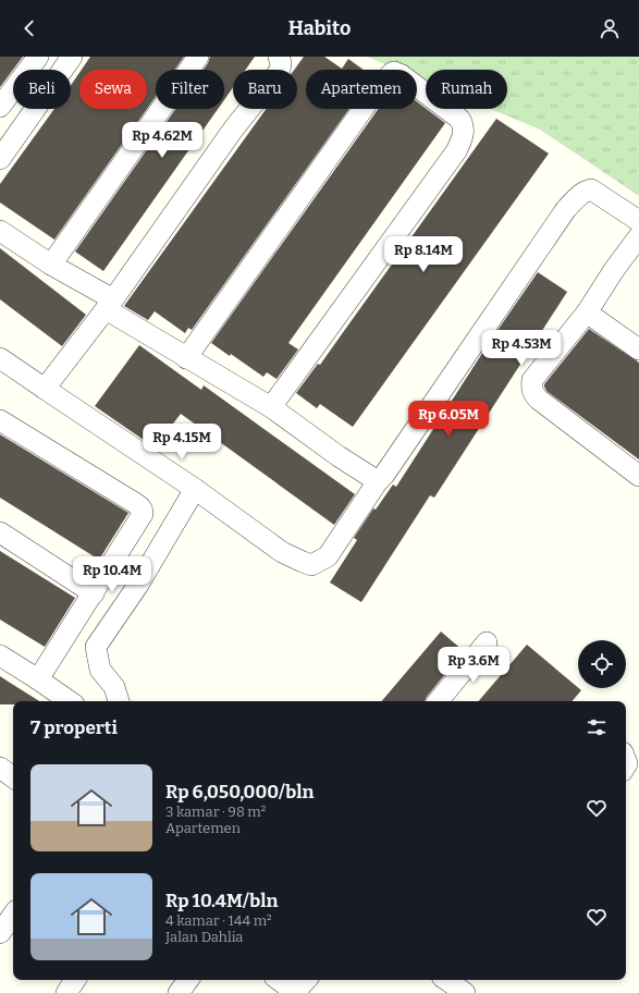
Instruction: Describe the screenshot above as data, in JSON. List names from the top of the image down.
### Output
{
  "page": {
    "header": "Habito",
    "chip": [
      "Beli",
      "Sewa",
      "Filter",
      "Baru",
      "Apartemen",
      "Rumah"
    ],
    "price": [
      "Rp 4.62M",
      "Rp 8.14M",
      "Rp 4.53M",
      "Rp 6.05M",
      "Rp 4.15M",
      "Rp 10.4M",
      "Rp 3.6M"
    ],
    "heading": "7 properti",
    "list": [
      {
        "name": "Rp 6,050,000/bln",
        "note": "3 kamar · 98 m² · Apartemen"
      },
      {
        "name": "Rp 10.4M/bln",
        "note": "4 kamar · 144 m² · Jalan Dahlia"
      }
    ]
  }
}
